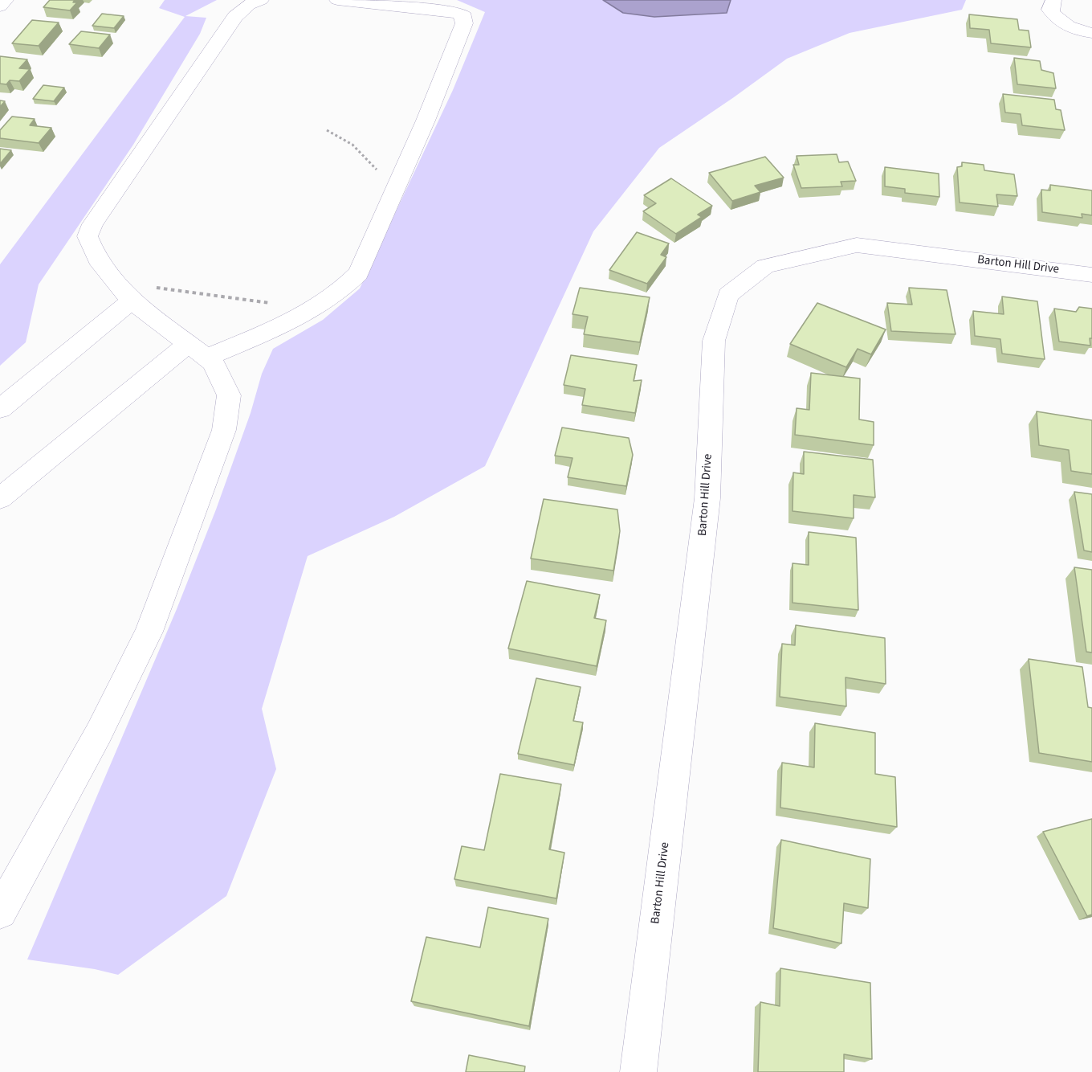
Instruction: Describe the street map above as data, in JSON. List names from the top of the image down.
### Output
{
  "streets": {
    "street": ["Barton Hill Drive"]
  }
}
